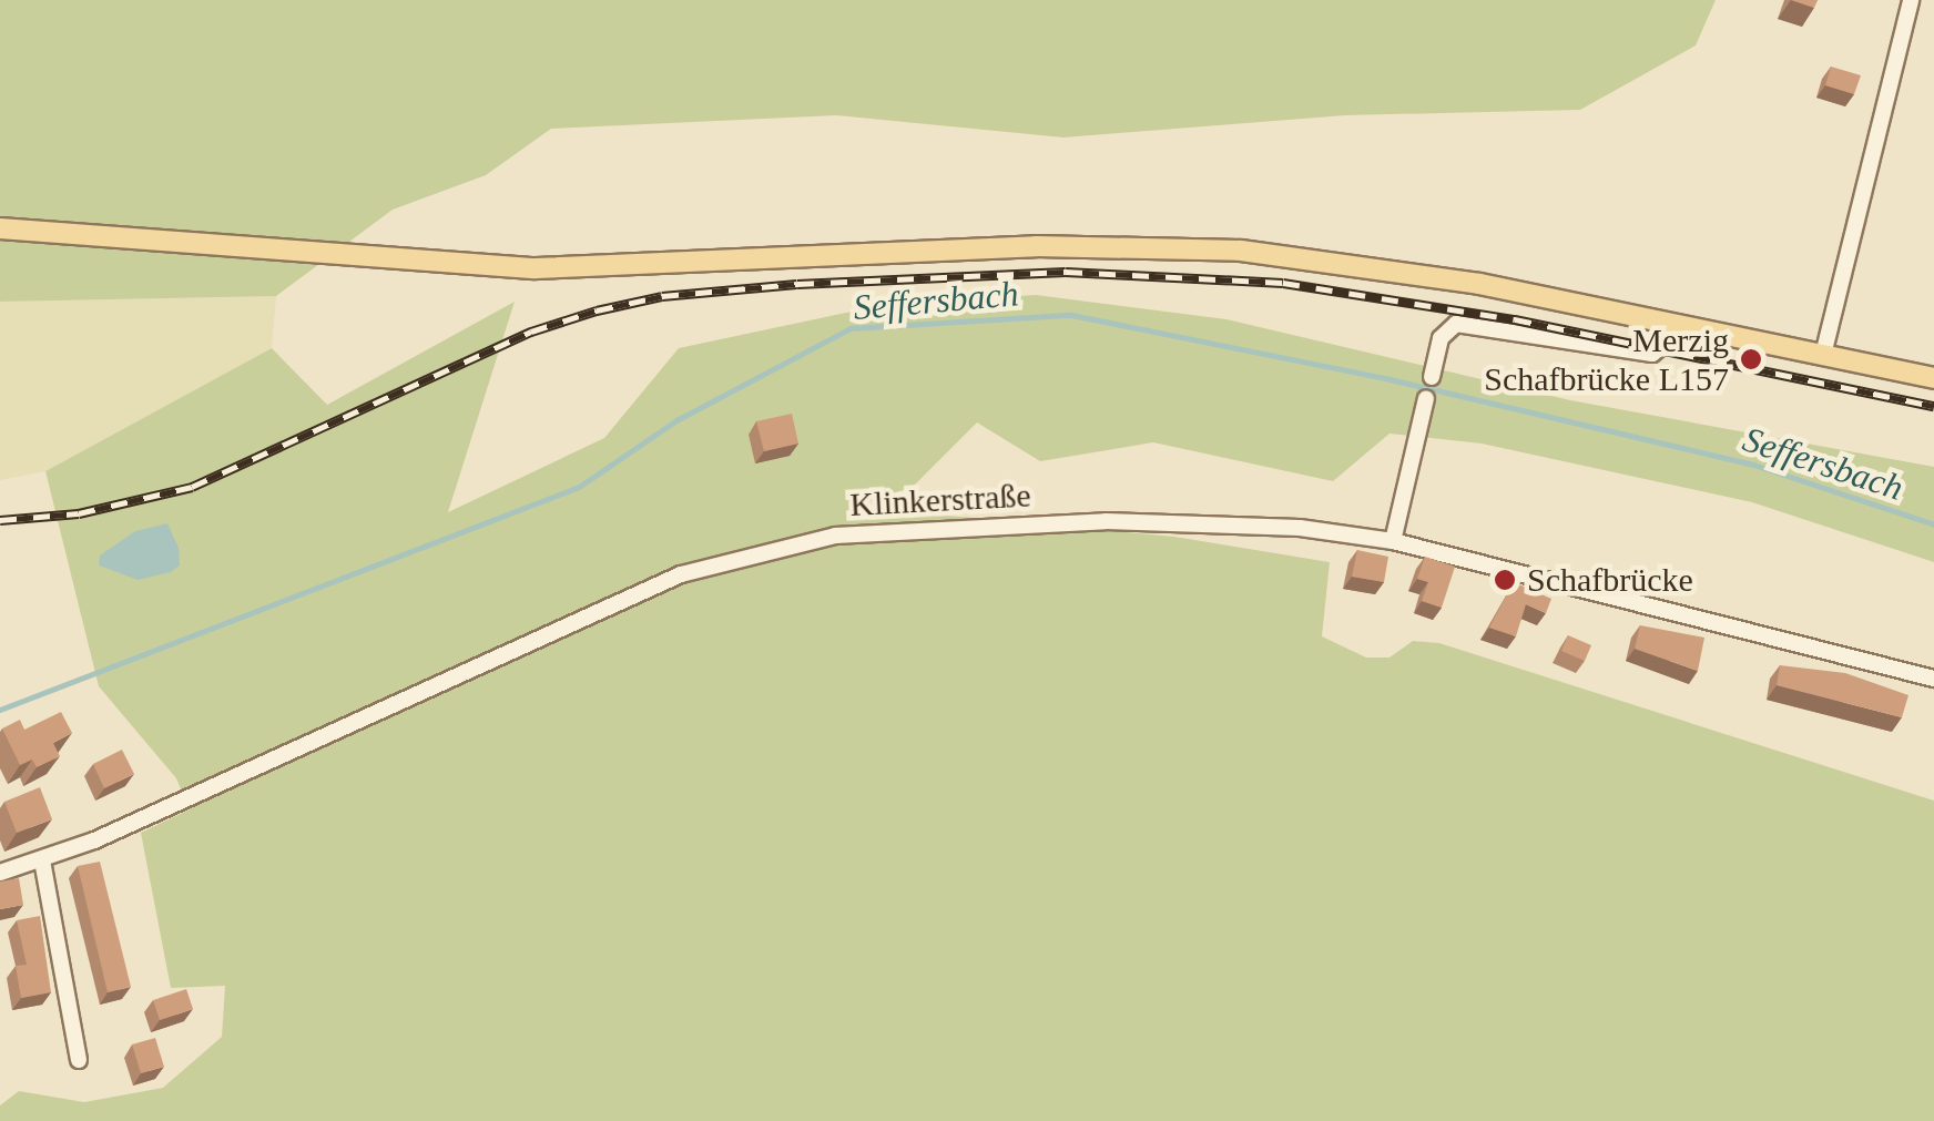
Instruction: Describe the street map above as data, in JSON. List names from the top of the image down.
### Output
{
  "streets": {
    "street": ["Klinkerstraße"]
  },
  "water": ["Seffersbach"],
  "places": ["Merzig Schafbrücke L157", "Schafbrücke"]
}
